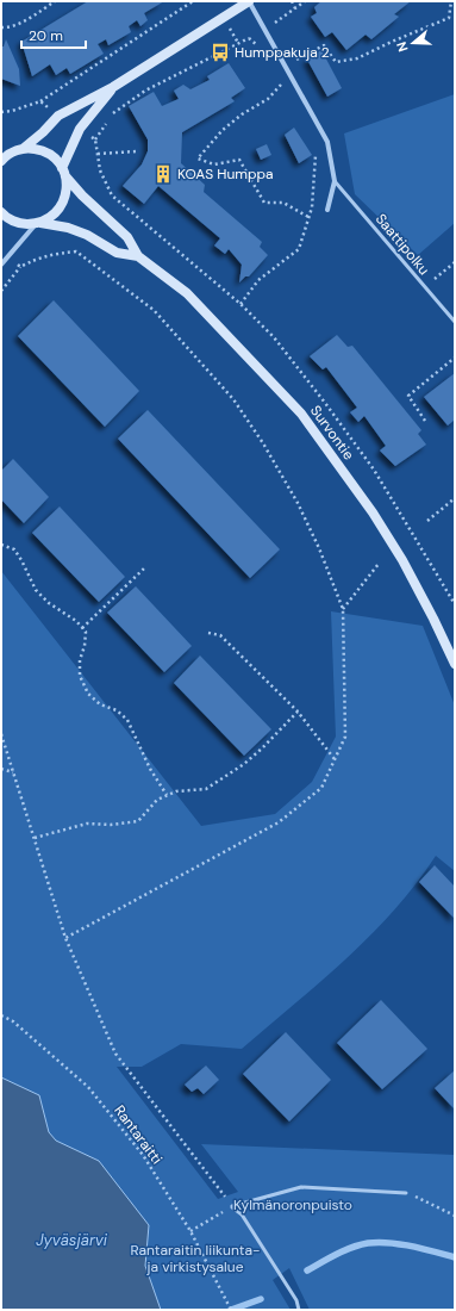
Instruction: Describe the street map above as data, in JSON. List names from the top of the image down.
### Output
{
  "streets": {
    "main road": ["Survontie"],
    "lane": ["Saattipolku"],
    "path": ["Rantaraitti"]
  },
  "water": ["Jyväsjärvi"],
  "parks": ["Kylmänoronpuisto", "Rantaraitin liikunta- ja virkistysalue"],
  "places": {
    "bus stop": ["Humppakuja 2"],
    "building": ["KOAS Humppa"]
  },
  "scale_bar": "20 m",
  "north": "left"
}
